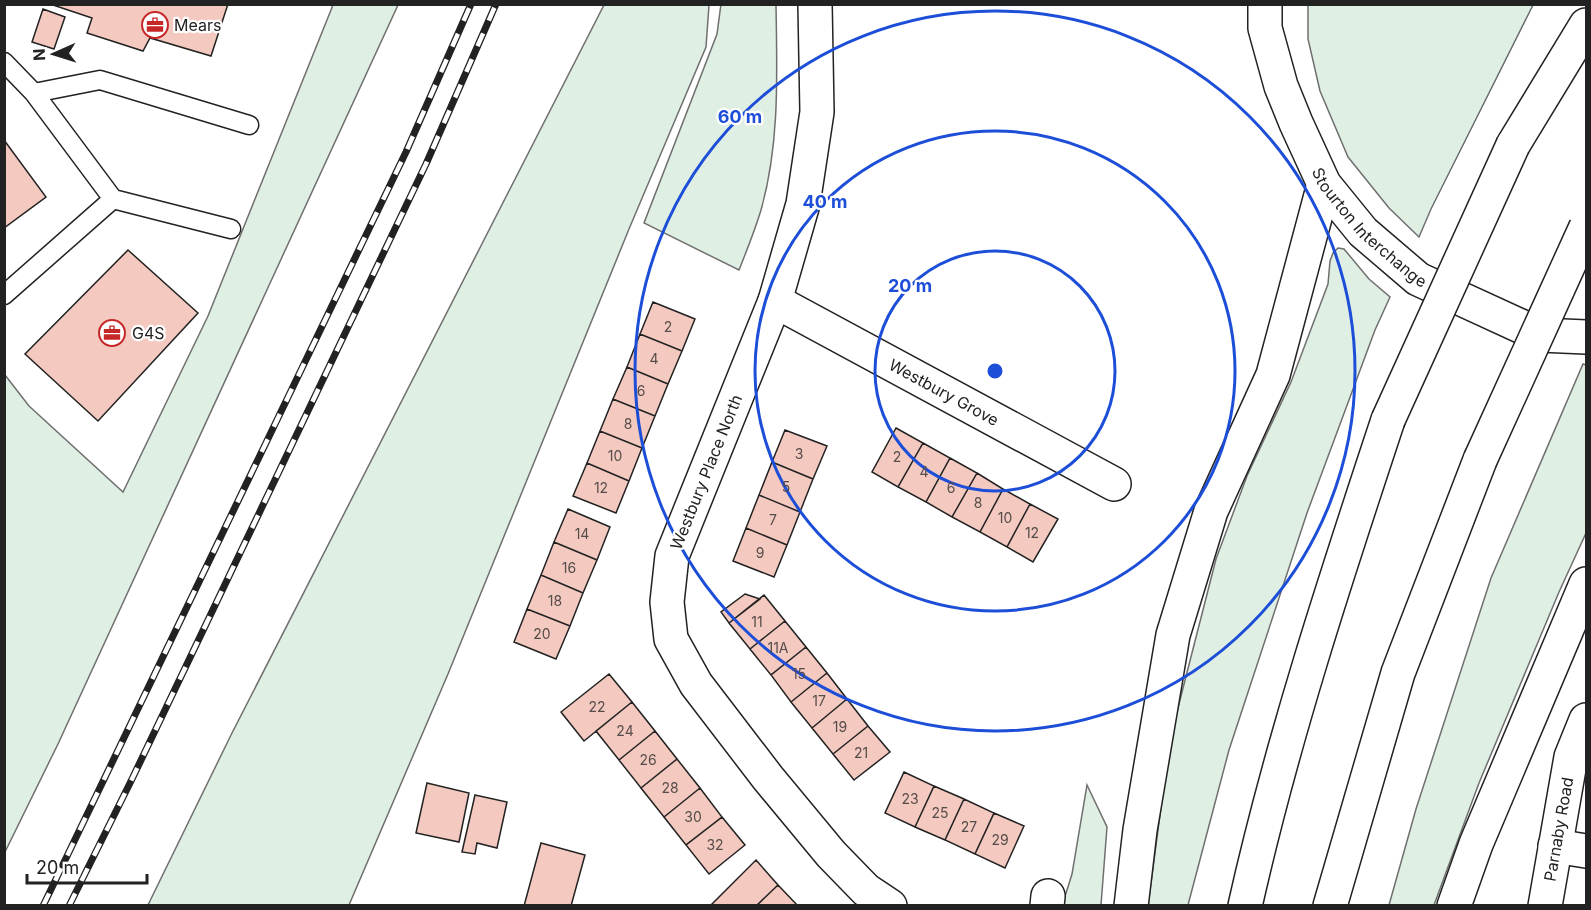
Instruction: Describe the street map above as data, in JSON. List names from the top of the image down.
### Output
{
  "streets": {
    "main road": [
      "Stourton Interchange",
      "Westbury Grove",
      "Westbury Place North",
      "Parnaby Road"
    ]
  },
  "crossings": [
    ["Westbury Grove", "Westbury Place North"]
  ],
  "places": {
    "office": ["Mears", "G4S"]
  },
  "house_numbers": [
    "2",
    "4",
    "6",
    "8",
    "3",
    "10",
    "2",
    "4",
    "5",
    "12",
    "6",
    "8",
    "10",
    "7",
    "12",
    "14",
    "9",
    "16",
    "18",
    "11",
    "20",
    "11A",
    "15",
    "17",
    "22",
    "19",
    "24",
    "21",
    "26",
    "28",
    "23",
    "25",
    "30",
    "27",
    "29",
    "32"
  ],
  "scale_bar": "20 m",
  "north": "left",
  "rings": ["60 m", "40 m", "20 m"]
}
